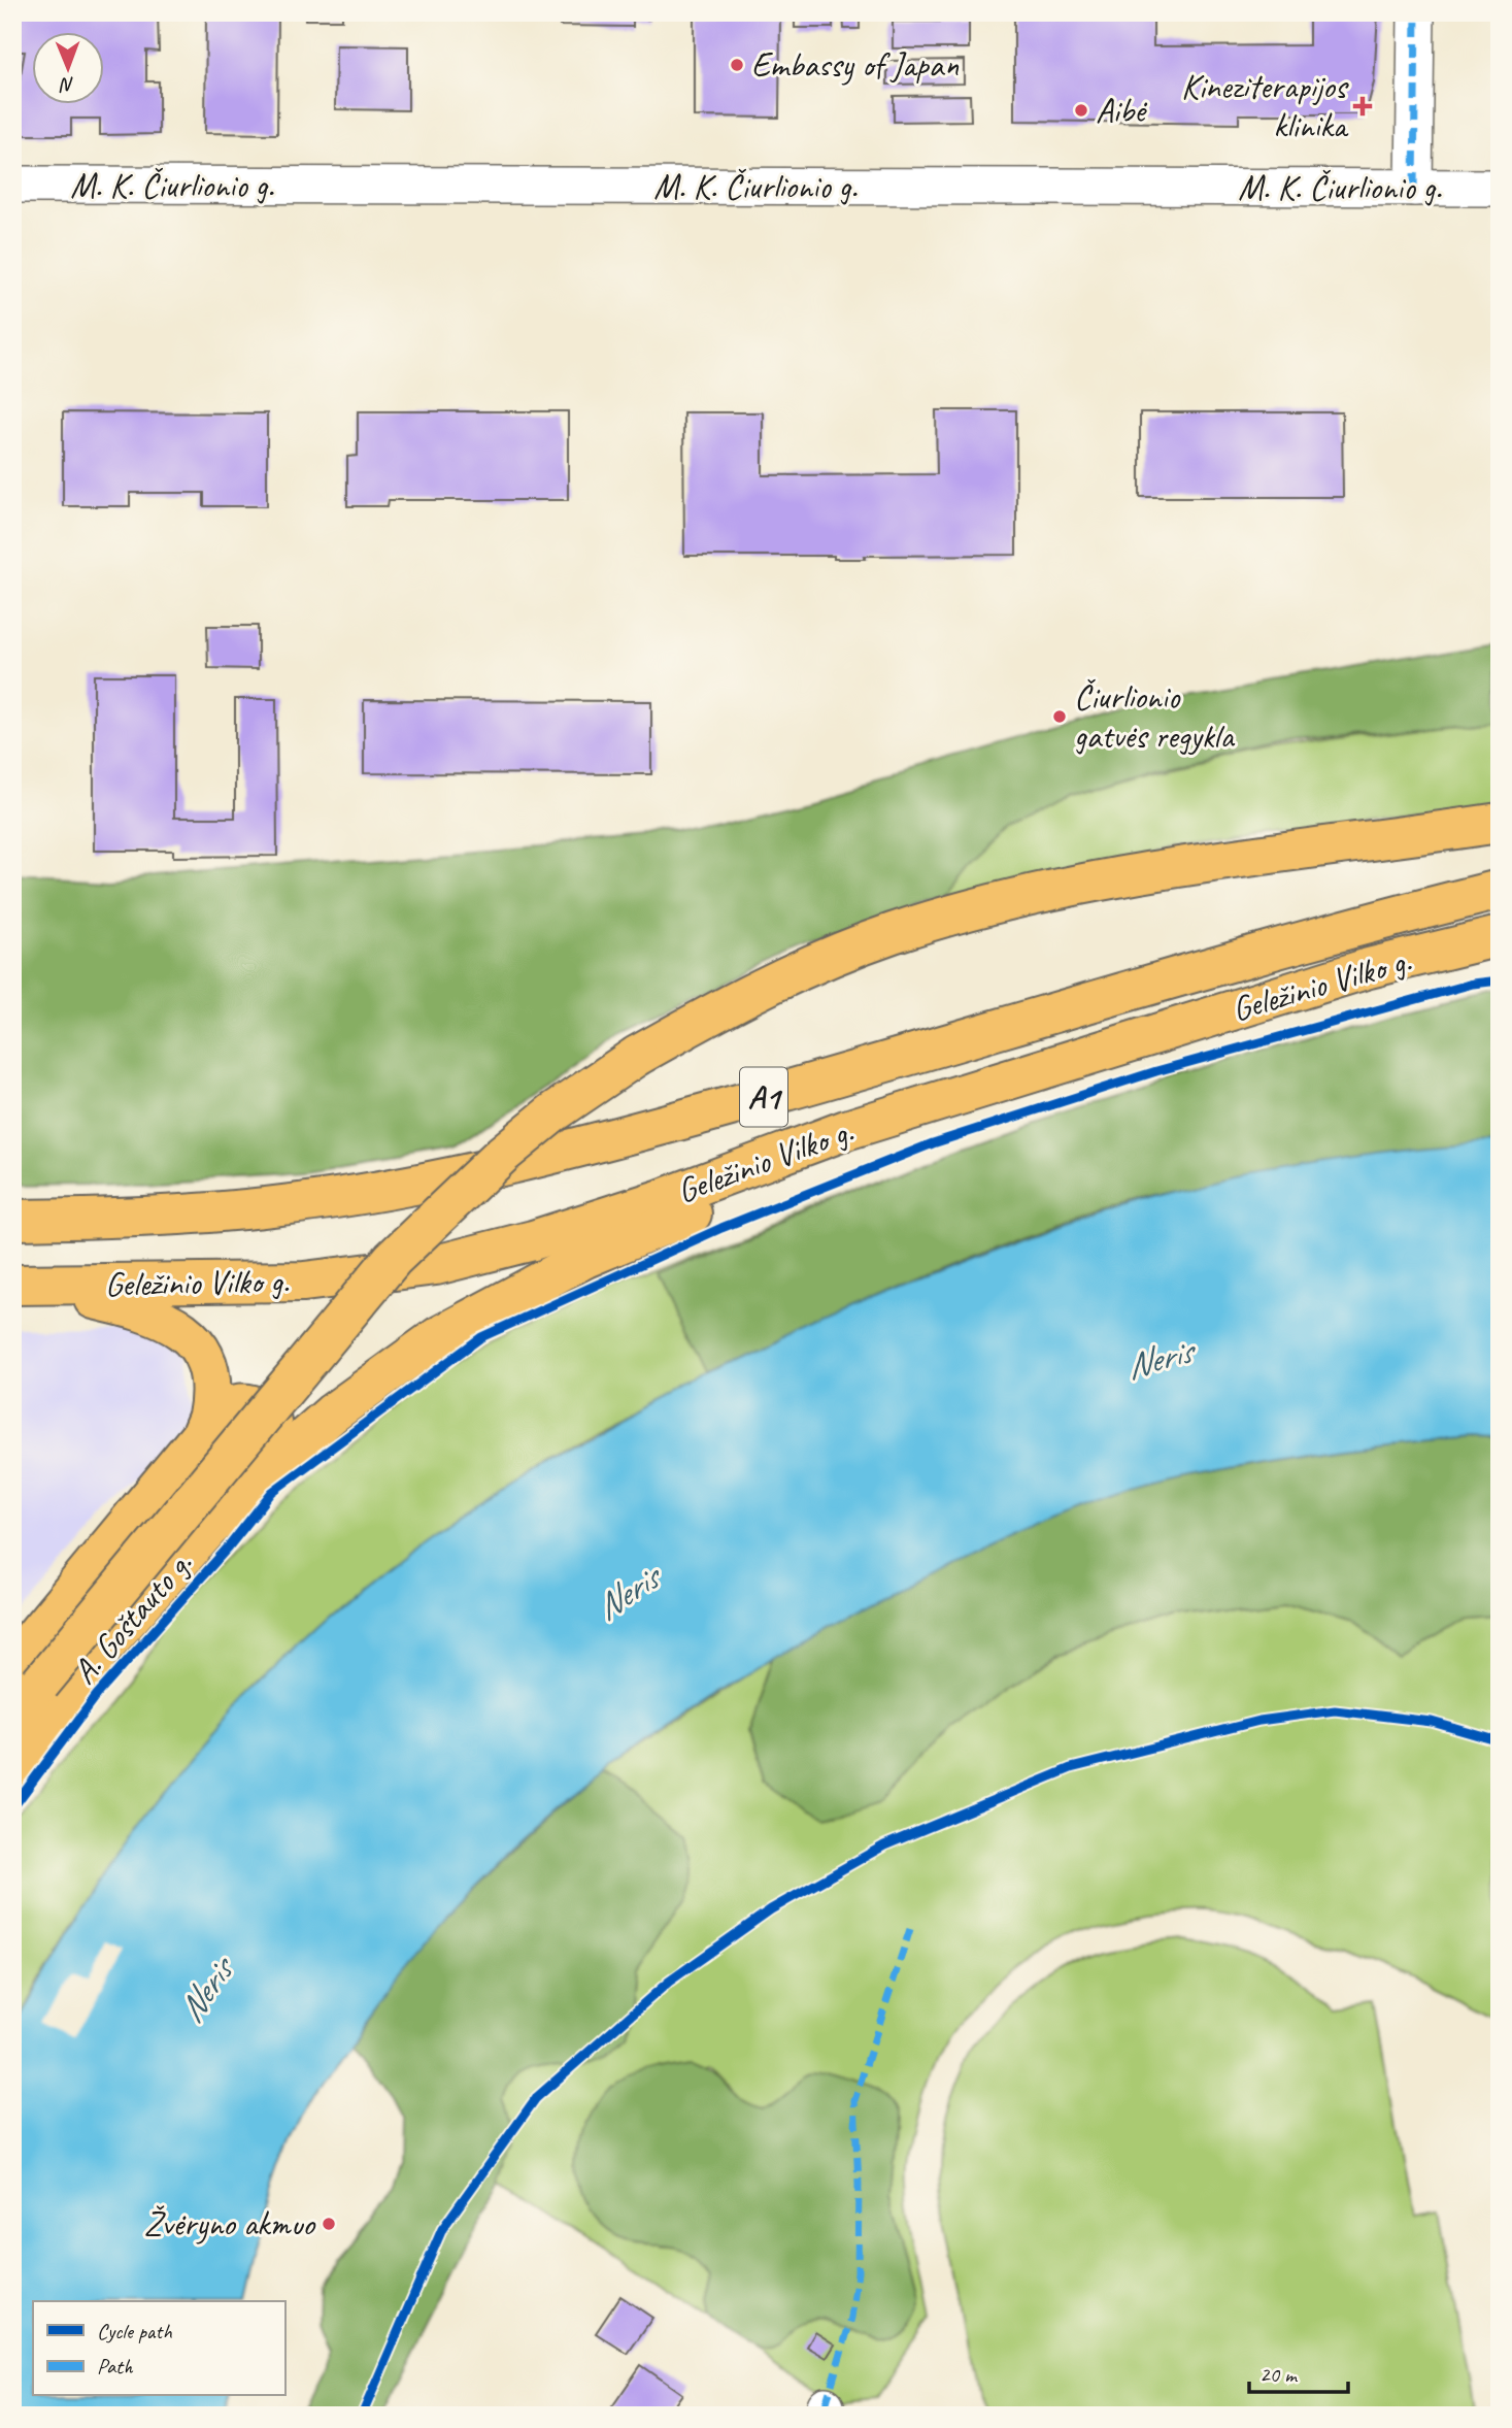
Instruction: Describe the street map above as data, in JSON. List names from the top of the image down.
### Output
{
  "streets": {
    "main road": ["Geležinio Vilko g.", "A1", "A. Goštauto g."],
    "street": ["M. K. Čiurlionio g."]
  },
  "crossings": [
    ["Geležinio Vilko g.", "A. Goštauto g."]
  ],
  "water": ["Neris"],
  "places": {
    "other": [
      "Embassy of Japan",
      "Aibė",
      "Čiurlionio gatvės regykla",
      "Žvėryno akmuo"
    ],
    "health": ["Kineziterapijos klinika"]
  },
  "legend": ["Cycle path", "Path"],
  "scale_bar": "20 m",
  "north": "bottom"
}
